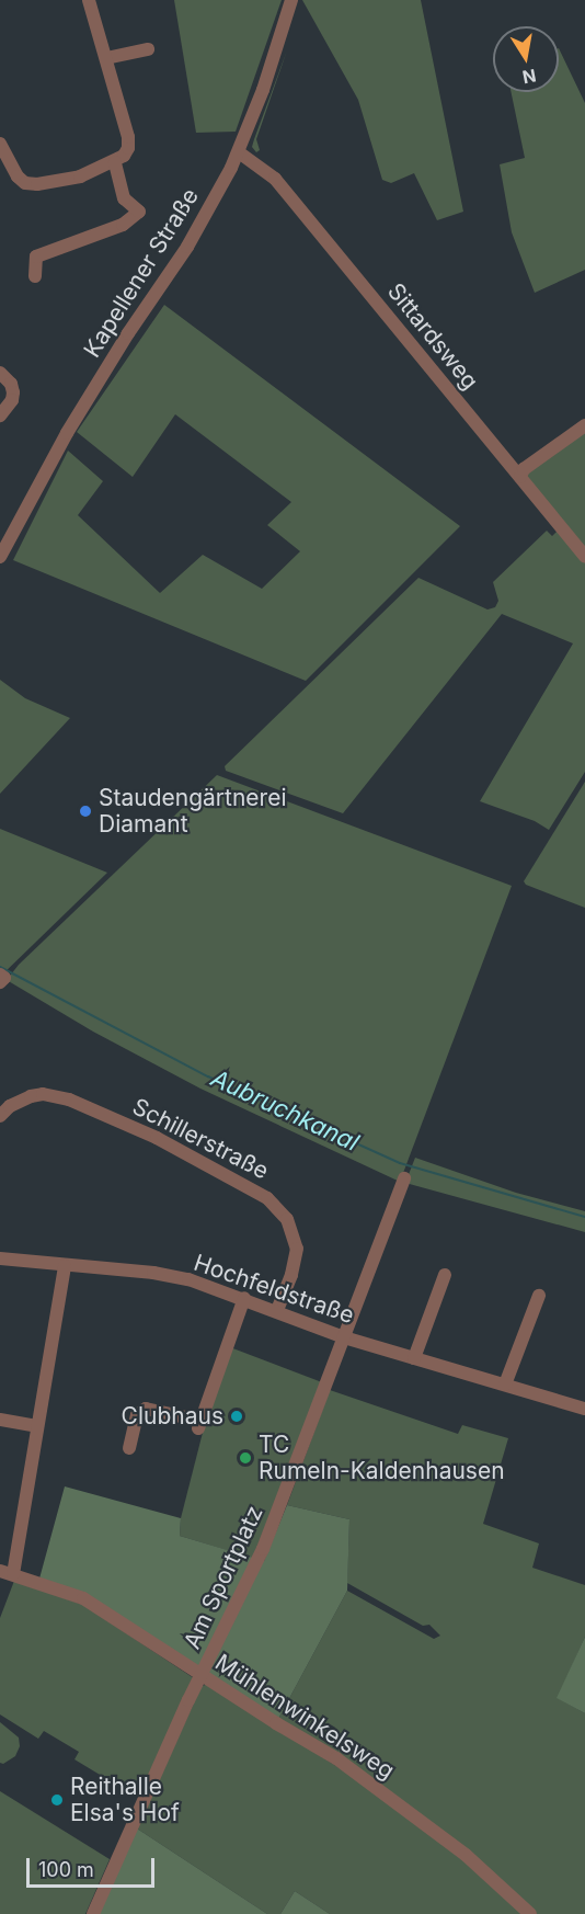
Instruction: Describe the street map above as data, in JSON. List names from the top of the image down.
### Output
{
  "streets": {
    "street": [
      "Kapellener Straße",
      "Sittardsweg",
      "Schillerstraße",
      "Hochfeldstraße",
      "Am Sportplatz",
      "Mühlenwinkelsweg"
    ]
  },
  "crossings": [
    ["Kapellener Straße", "Sittardsweg"],
    ["Schillerstraße", "Hochfeldstraße"],
    ["Hochfeldstraße", "Am Sportplatz"],
    ["Am Sportplatz", "Mühlenwinkelsweg"]
  ],
  "water": ["Aubruchkanal"],
  "places": [
    "Staudengärtnerei Diamant",
    "Clubhaus",
    "TC Rumeln-Kaldenhausen",
    "Reithalle Elsa's Hof"
  ],
  "scale_bar": "100 m",
  "north": "bottom"
}
